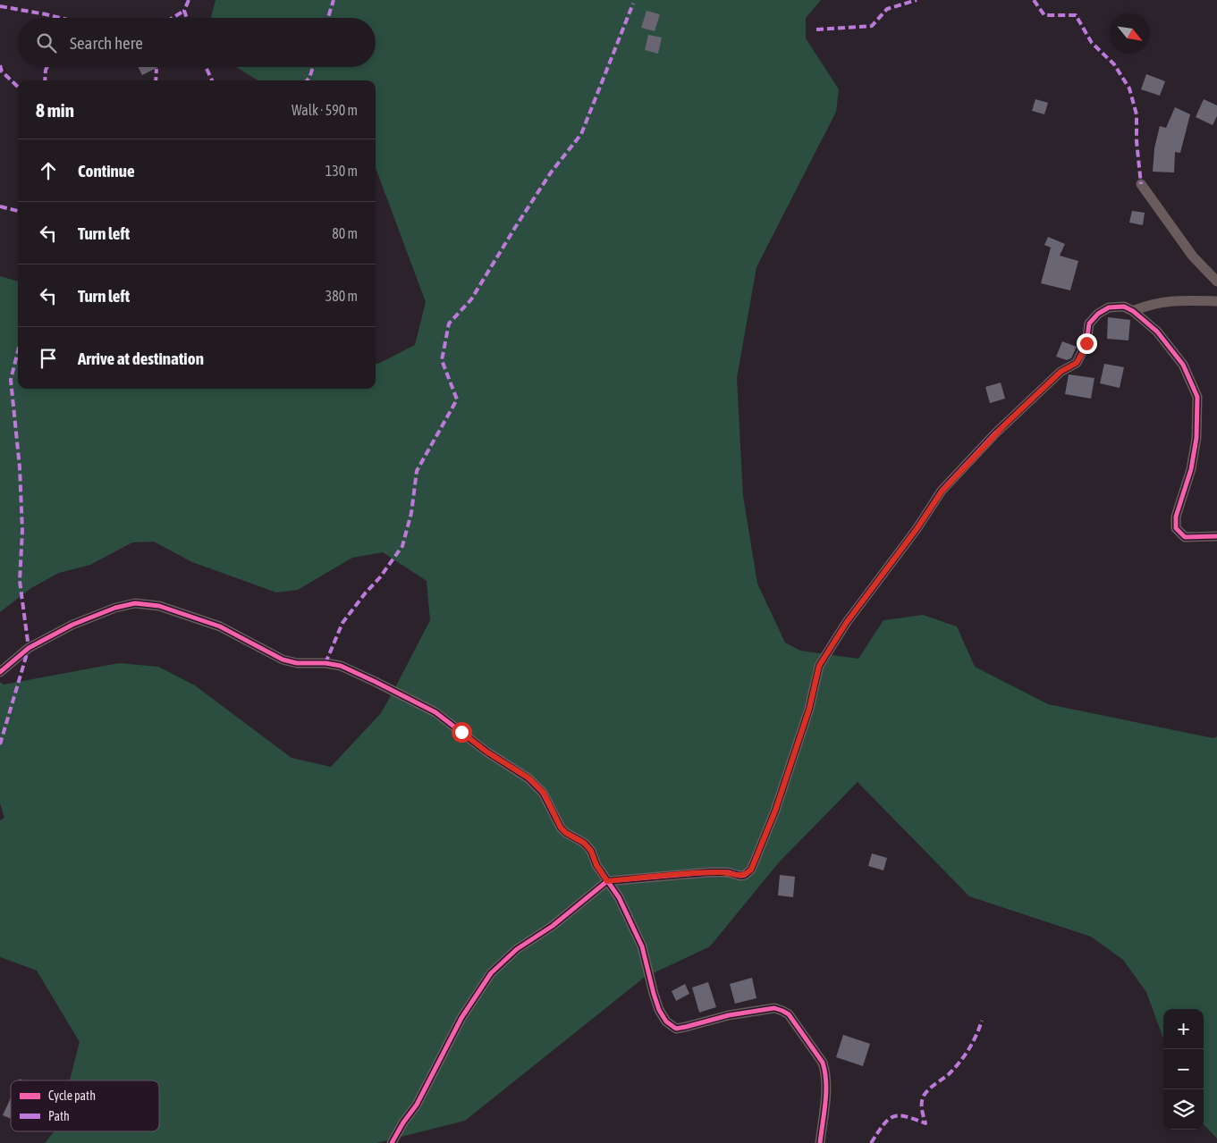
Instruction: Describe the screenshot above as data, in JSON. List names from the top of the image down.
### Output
{
  "legend": ["Cycle path", "Path"],
  "north": "bottom right",
  "page": {
    "search": "Search here",
    "heading": ["8 min", "Walk · 590 m"],
    "list": [
      ["Continue", "130 m"],
      ["Turn left", "80 m"],
      ["Turn left", "380 m"],
      "Arrive at destination"
    ],
    "map_buttons": ["+", "−"]
  }
}
